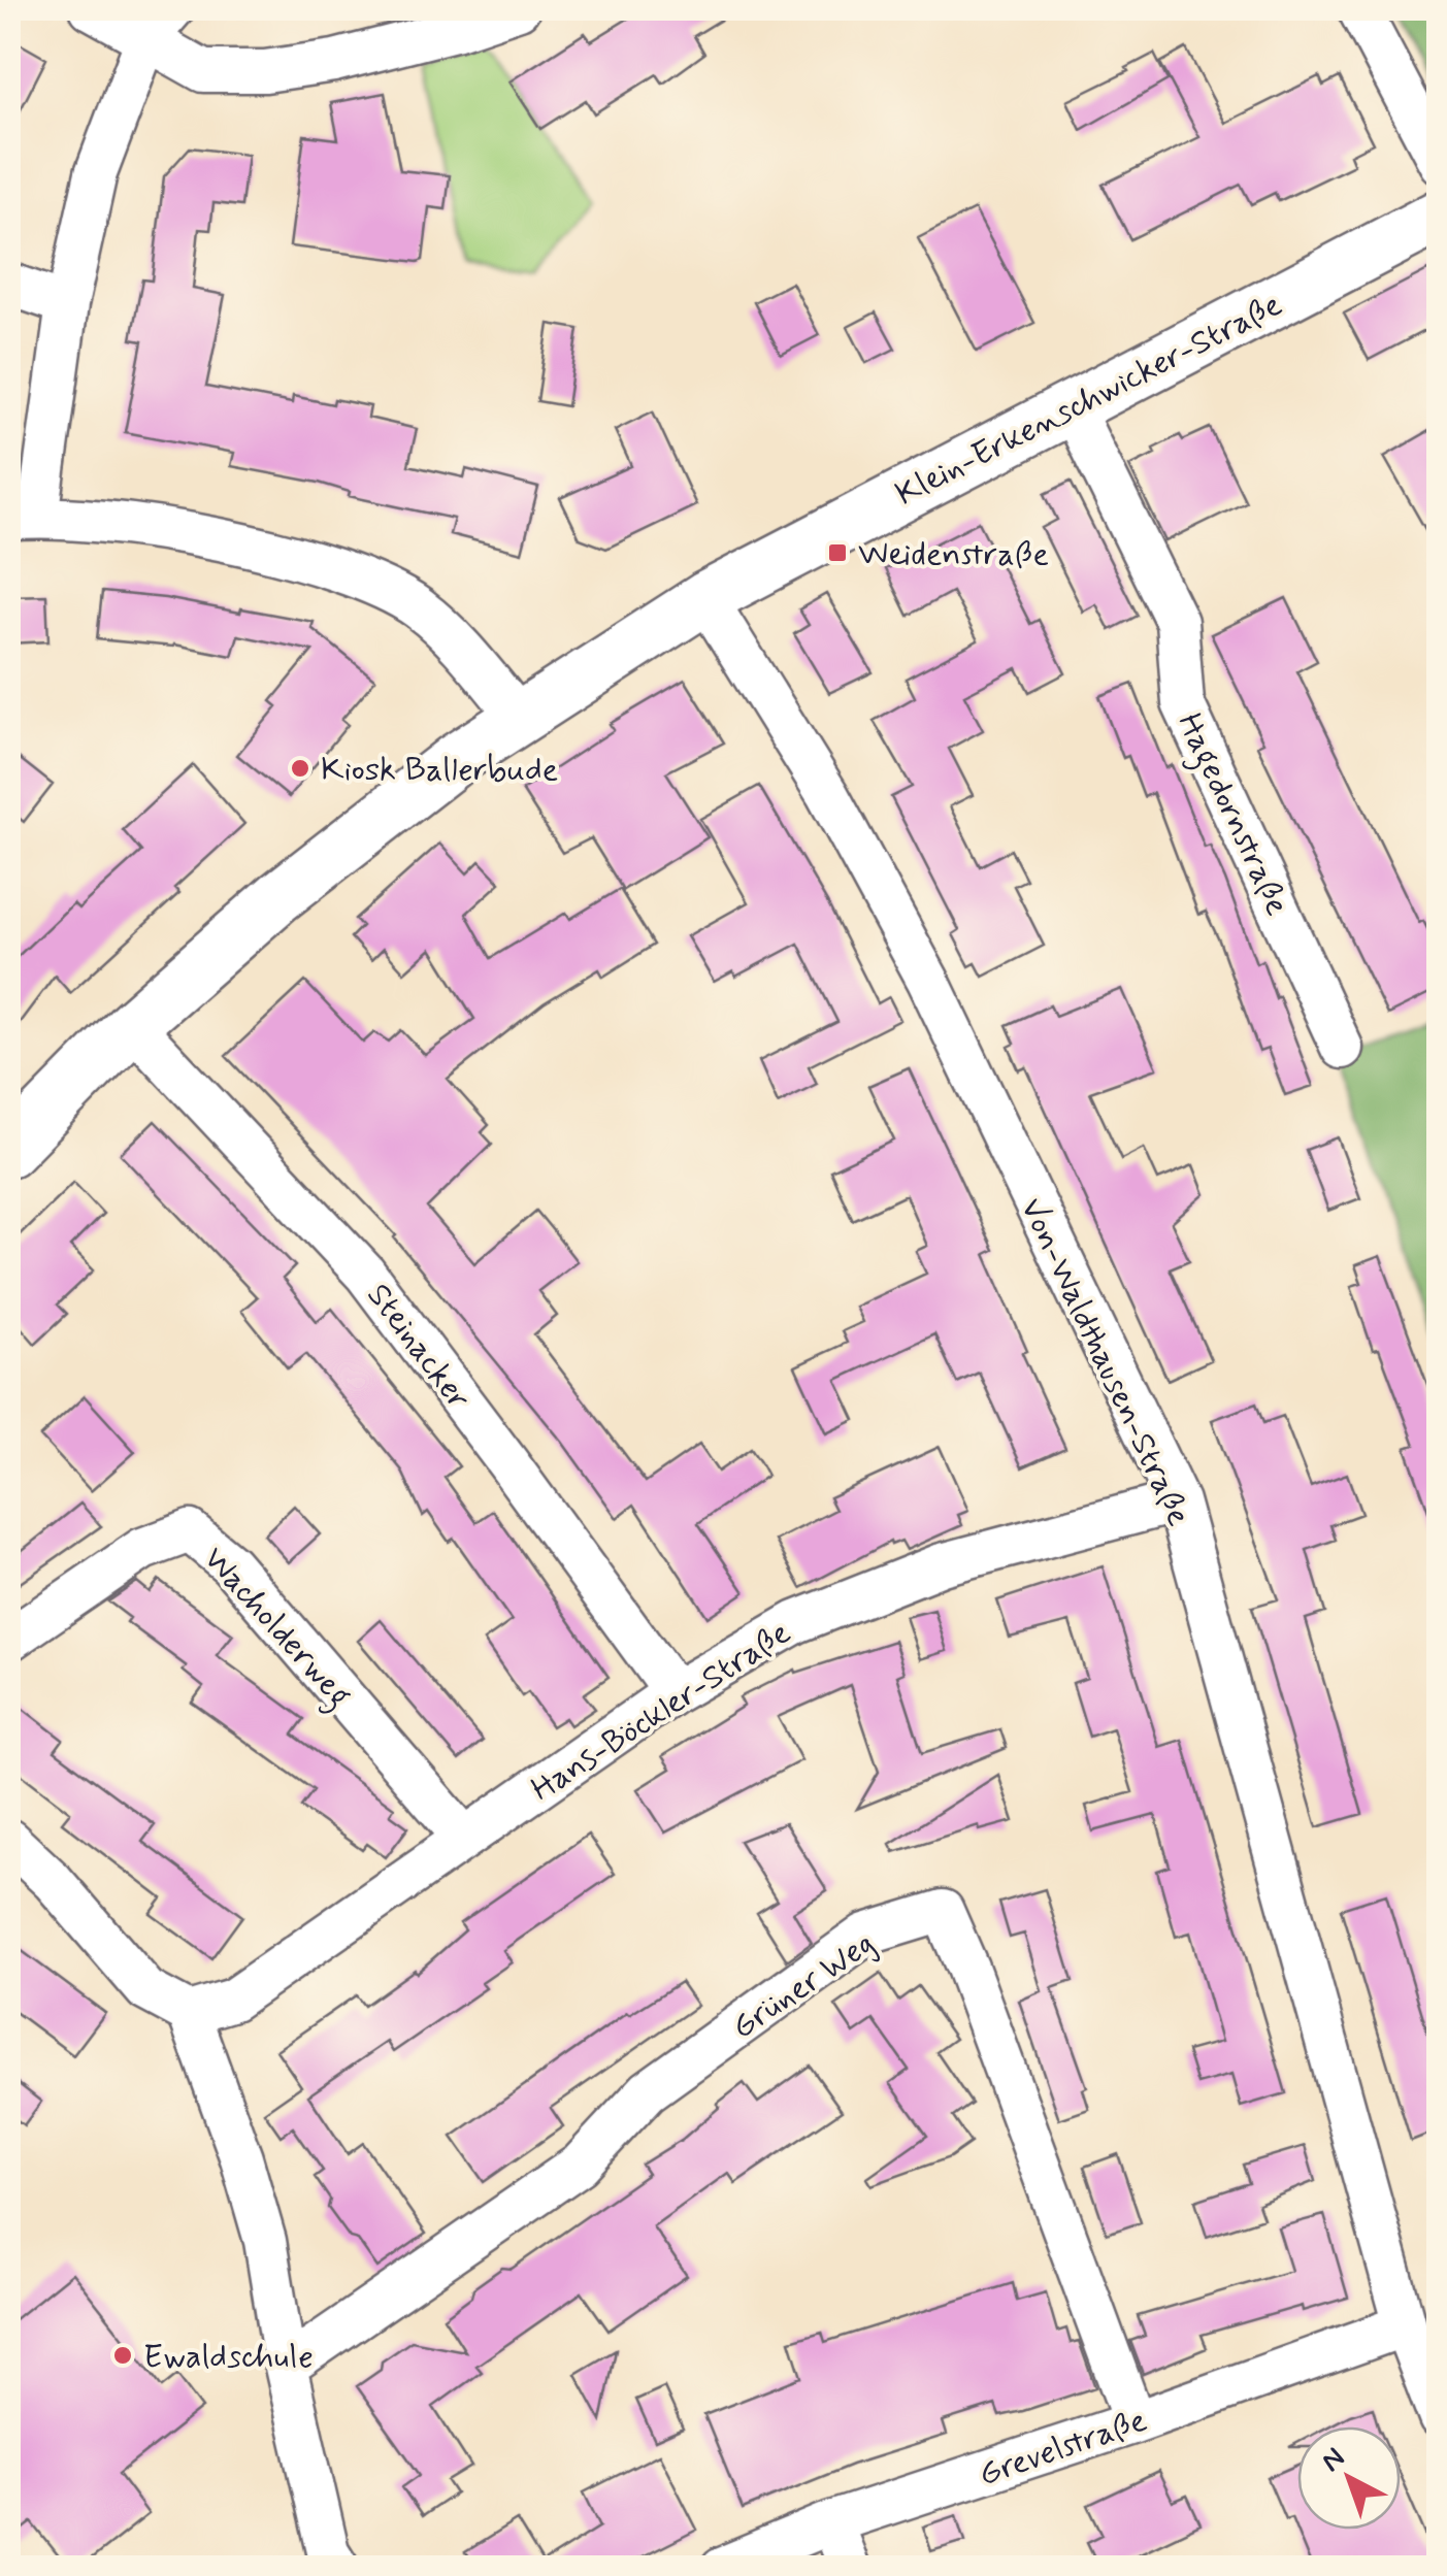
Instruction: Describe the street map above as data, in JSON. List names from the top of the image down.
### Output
{
  "streets": {
    "street": [
      "Klein-Erkenschwicker-Straße",
      "Hagedornstraße",
      "Steinacker",
      "Von-Waldthausen-Straße",
      "Wacholderweg",
      "Hans-Böckler-Straße",
      "Grüner Weg",
      "Grevelstraße"
    ]
  },
  "crossings": [
    ["Klein-Erkenschwicker-Straße", "Hagedornstraße"],
    ["Klein-Erkenschwicker-Straße", "Steinacker"],
    ["Klein-Erkenschwicker-Straße", "Von-Waldthausen-Straße"],
    ["Steinacker", "Hans-Böckler-Straße"],
    ["Von-Waldthausen-Straße", "Hans-Böckler-Straße"],
    ["Von-Waldthausen-Straße", "Grevelstraße"],
    ["Wacholderweg", "Hans-Böckler-Straße"],
    ["Grüner Weg", "Grevelstraße"]
  ],
  "places": {
    "transit": ["Weidenstraße"],
    "other": ["Kiosk Ballerbude", "Ewaldschule"]
  },
  "north": "top left"
}
